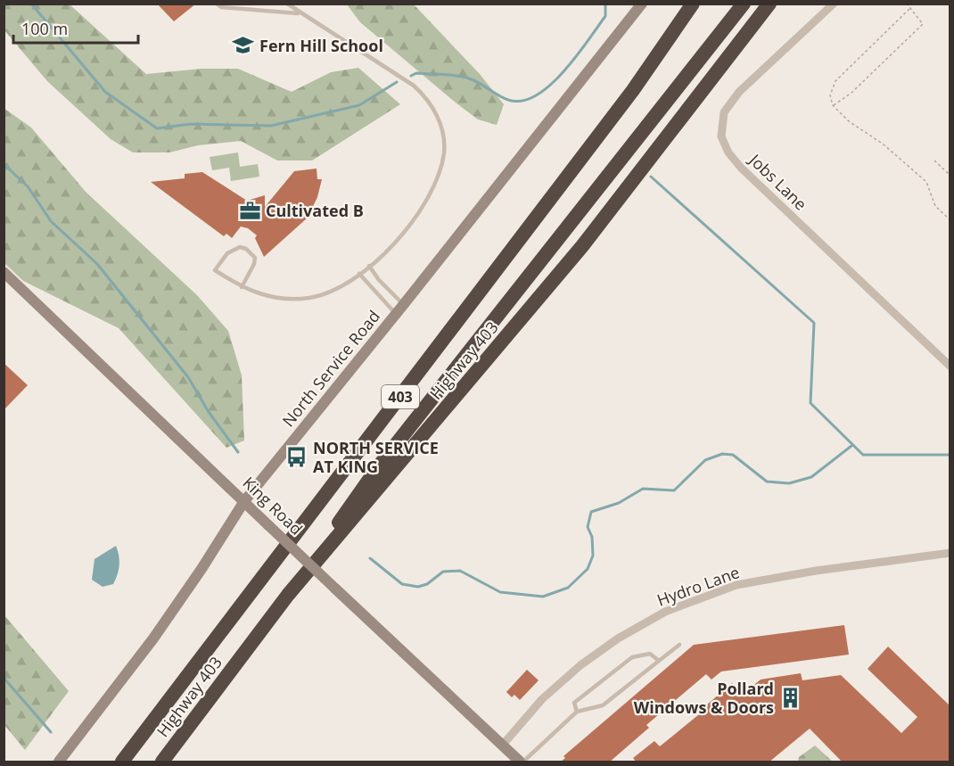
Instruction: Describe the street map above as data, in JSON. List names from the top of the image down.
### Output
{
  "streets": {
    "highway": ["Highway 403", "403"],
    "street": [
      "Jobs Lane",
      "North Service Road",
      "King Road",
      "Hydro Lane"
    ]
  },
  "crossings": [
    ["North Service Road", "King Road"],
    ["King Road", "Hydro Lane"]
  ],
  "places": {
    "school or university": ["Fern Hill School"],
    "office": ["Cultivated B"],
    "bus stop": ["NORTH SERVICE AT KING"],
    "building": ["Pollard Windows & Doors"]
  },
  "scale_bar": "100 m"
}
